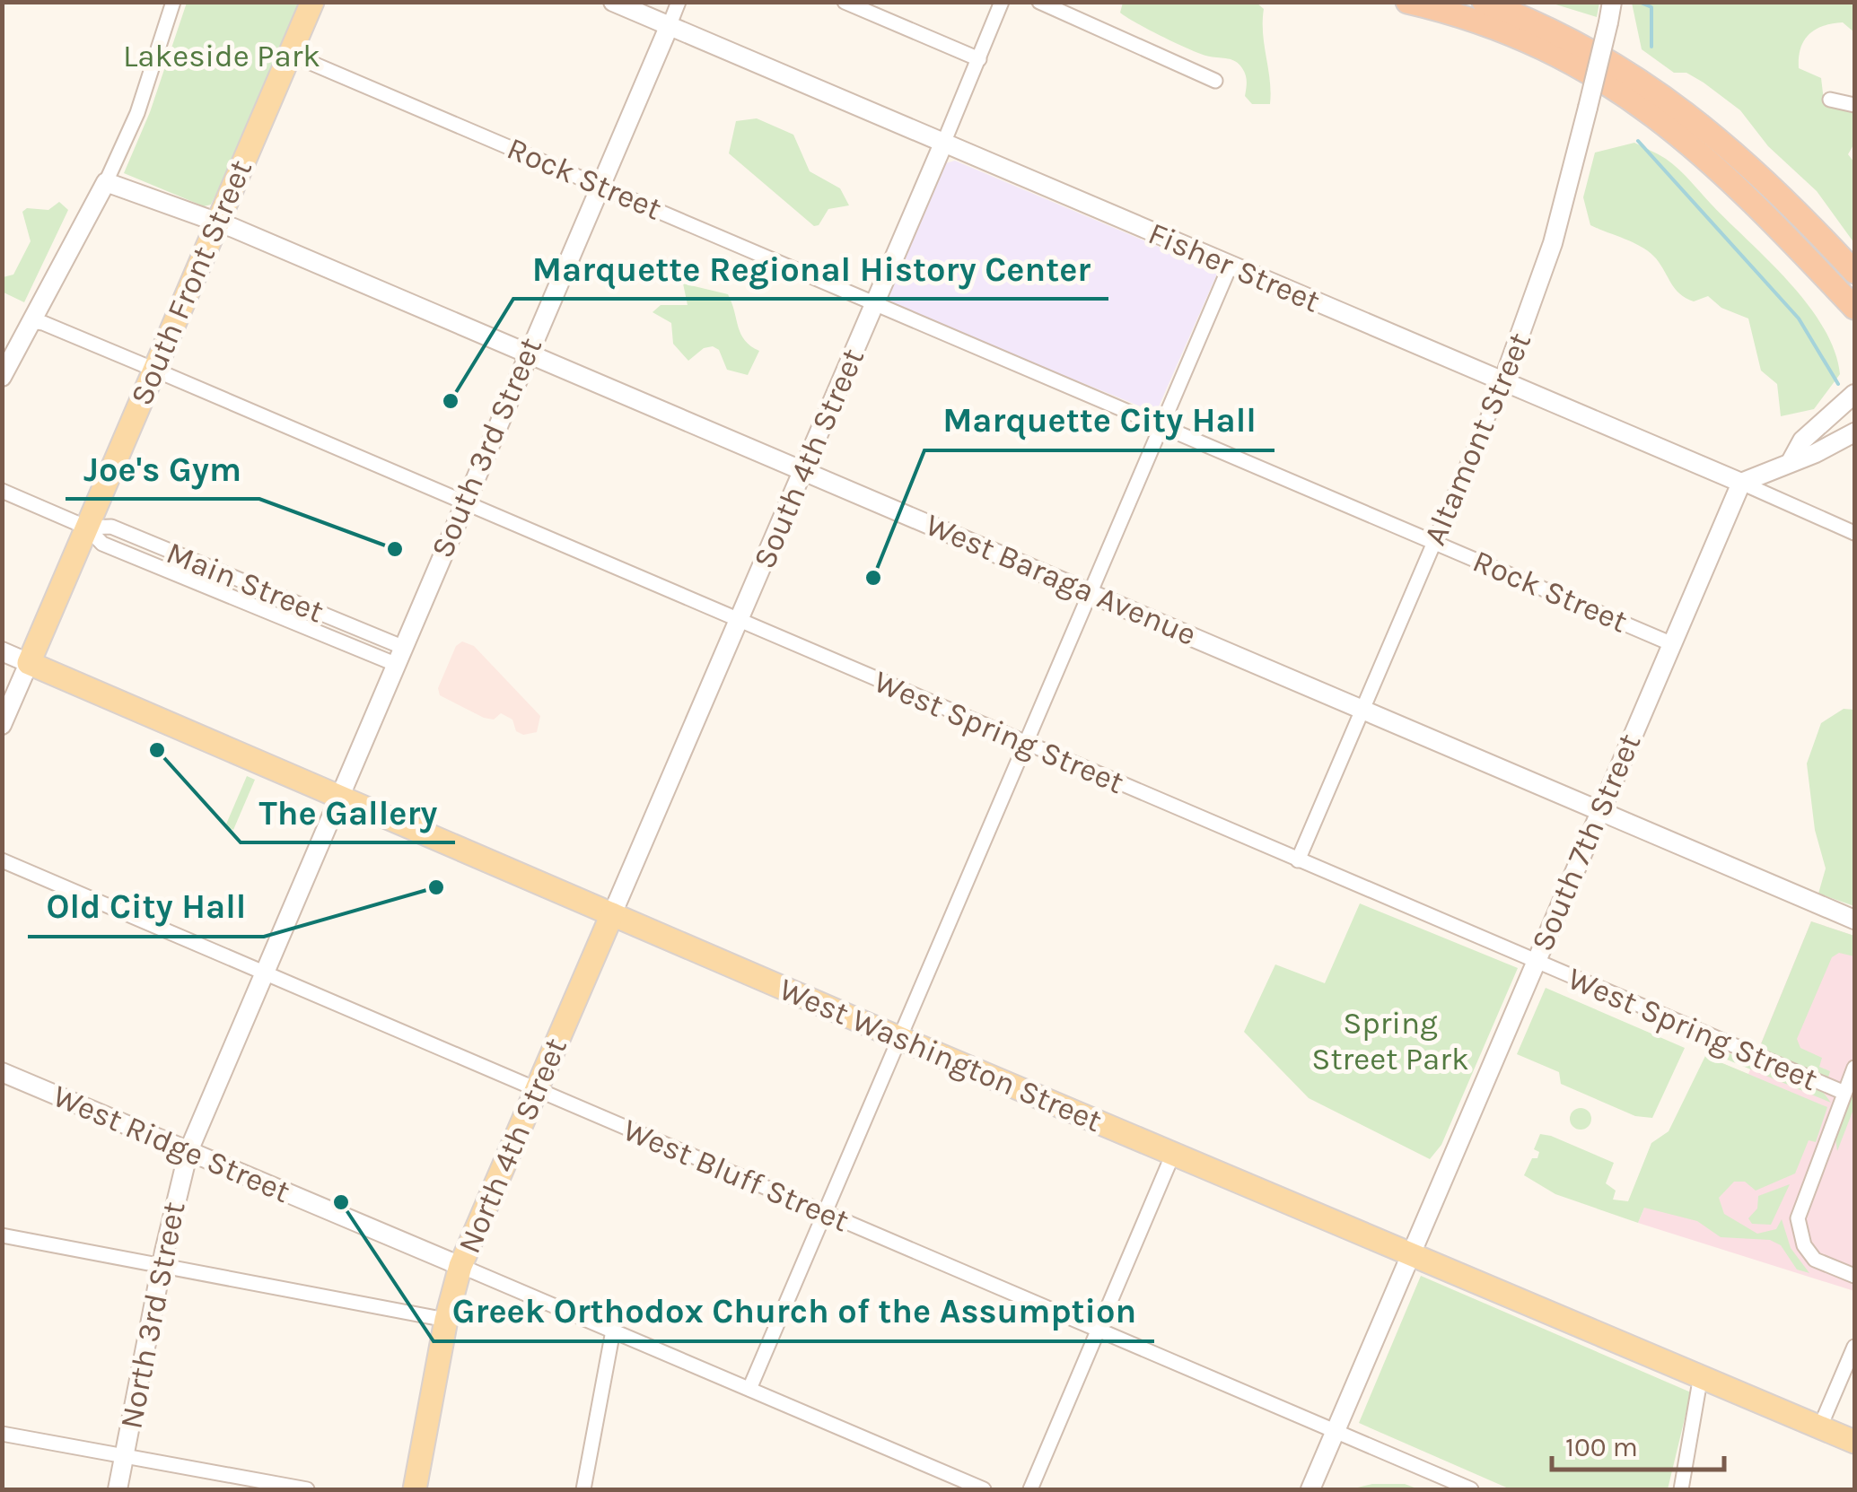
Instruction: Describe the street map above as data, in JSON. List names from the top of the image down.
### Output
{
  "streets": {
    "main road": ["South Front Street", "West Washington Street", "North 4th Street"],
    "street": [
      "Rock Street",
      "Fisher Street",
      "Altamont Street",
      "South 3rd Street",
      "South 4th Street",
      "West Baraga Avenue",
      "Main Street",
      "West Spring Street",
      "South 7th Street",
      "West Ridge Street",
      "West Bluff Street",
      "North 3rd Street"
    ]
  },
  "crossings": [
    ["Rock Street", "South Front Street"],
    ["Rock Street", "Altamont Street"],
    ["Rock Street", "South 3rd Street"],
    ["Rock Street", "South 4th Street"],
    ["Rock Street", "South 7th Street"],
    ["Fisher Street", "Altamont Street"],
    ["Fisher Street", "South 3rd Street"],
    ["Fisher Street", "South 4th Street"],
    ["Fisher Street", "South 7th Street"],
    ["South Front Street", "West Baraga Avenue"],
    ["South Front Street", "Main Street"],
    ["South Front Street", "West Spring Street"],
    ["South Front Street", "West Washington Street"],
    ["Altamont Street", "West Baraga Avenue"],
    ["Altamont Street", "West Spring Street"],
    ["South 3rd Street", "West Baraga Avenue"],
    ["South 3rd Street", "Main Street"],
    ["South 3rd Street", "West Spring Street"],
    ["South 3rd Street", "West Washington Street"],
    ["South 3rd Street", "North 3rd Street"],
    ["South 4th Street", "West Baraga Avenue"],
    ["South 4th Street", "West Spring Street"],
    ["South 4th Street", "West Washington Street"],
    ["South 4th Street", "North 4th Street"],
    ["West Baraga Avenue", "South 7th Street"],
    ["West Spring Street", "South 7th Street"],
    ["South 7th Street", "West Washington Street"],
    ["South 7th Street", "West Bluff Street"],
    ["West Washington Street", "North 4th Street"],
    ["West Washington Street", "North 3rd Street"],
    ["West Ridge Street", "North 4th Street"],
    ["West Ridge Street", "North 3rd Street"],
    ["North 4th Street", "West Bluff Street"],
    ["West Bluff Street", "North 3rd Street"]
  ],
  "parks": ["Lakeside Park", "Spring Street Park"],
  "places": [
    "Marquette Regional History Center",
    "Joe's Gym",
    "Marquette City Hall",
    "The Gallery",
    "Old City Hall",
    "Greek Orthodox Church of the Assumption"
  ],
  "scale_bar": "100 m"
}
